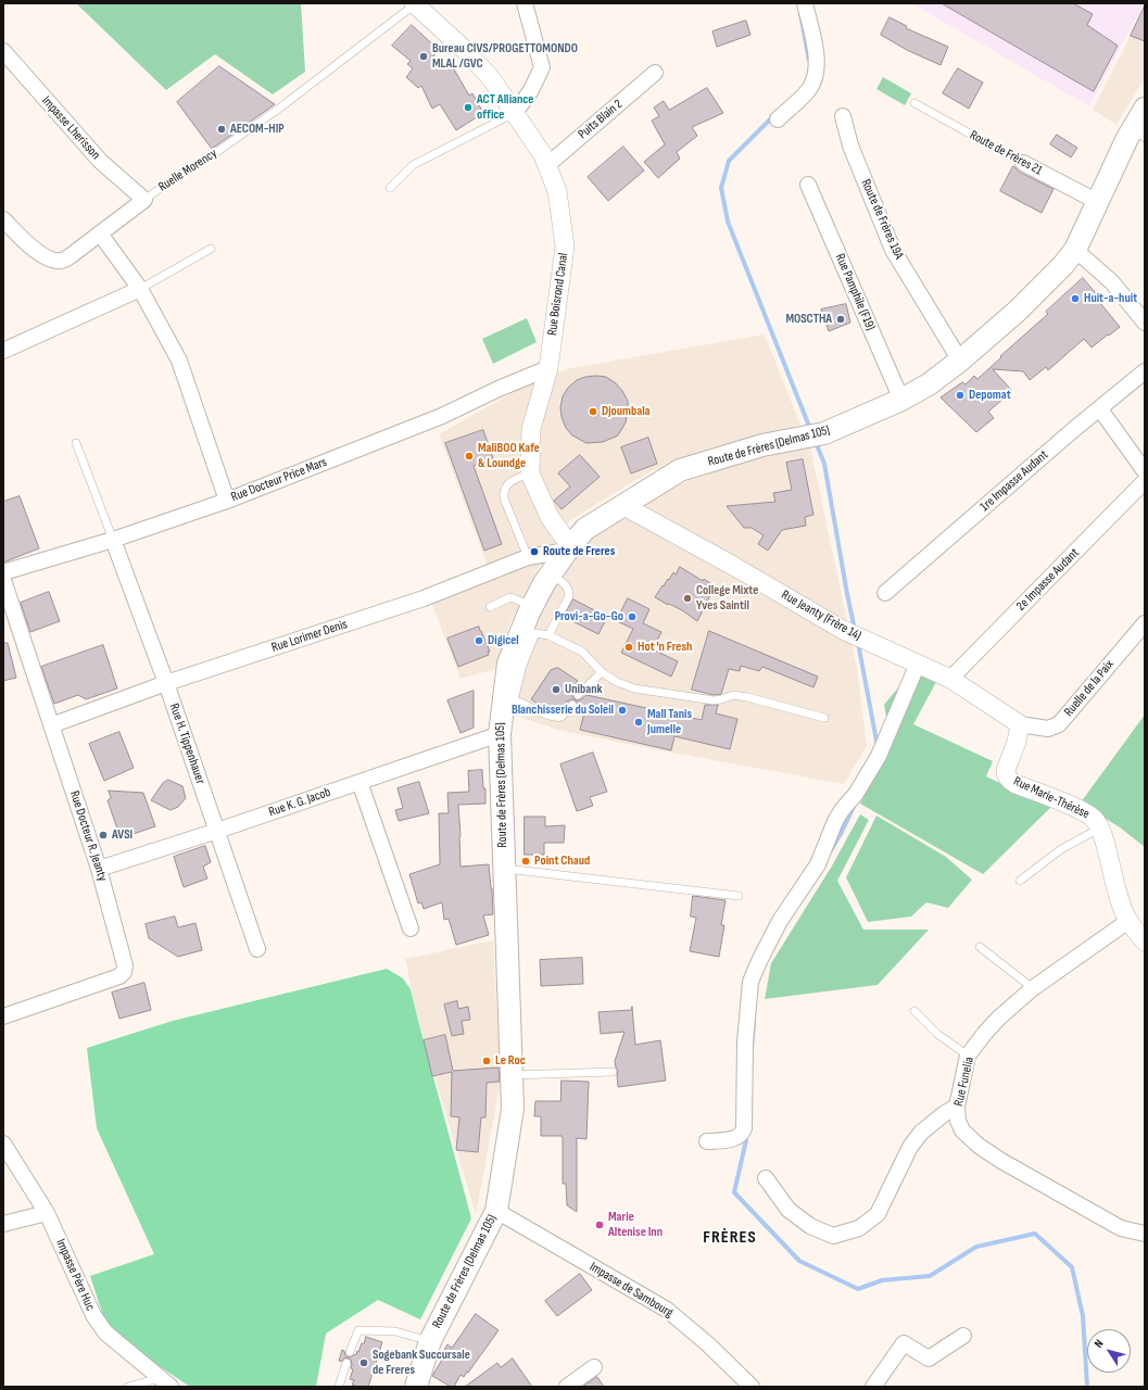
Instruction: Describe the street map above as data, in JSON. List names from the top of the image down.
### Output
{
  "streets": {
    "main road": ["Route de Frères (Delmas 105)"],
    "street": [
      "Puits Blain 2",
      "Impasse Lherisson",
      "Route de Frères 21",
      "Ruelle Morency",
      "Route de Frères 19A",
      "Rue Pamphile (F19)",
      "Rue Boisrond Canal",
      "Rue Docteur Price Mars",
      "1re Impasse Audant",
      "2e Impasse Audant",
      "Rue Jeanty (Frère 14)",
      "Rue Lorimer Denis",
      "Ruelle de la Paix",
      "Rue H. Tippenhauer",
      "Rue Marie-Thérèse",
      "Rue K. G. Jacob",
      "Rue Docteur R. Jeanty",
      "Rue Funelia",
      "Impasse Pére Huc",
      "Impasse de Sambourg"
    ]
  },
  "crossings": [
    ["Puits Blain 2", "Rue Boisrond Canal"],
    ["Impasse Lherisson", "Ruelle Morency"],
    ["Route de Frères 21", "Route de Frères (Delmas 105)"],
    ["Ruelle Morency", "Rue Boisrond Canal"],
    ["Route de Frères 19A", "Route de Frères (Delmas 105)"],
    ["Rue Pamphile (F19)", "Route de Frères (Delmas 105)"],
    ["Rue Boisrond Canal", "Route de Frères (Delmas 105)"],
    ["Rue Boisrond Canal", "Rue Docteur Price Mars"],
    ["Rue Boisrond Canal", "Rue Lorimer Denis"],
    ["Route de Frères (Delmas 105)", "Rue Jeanty (Frère 14)"],
    ["Route de Frères (Delmas 105)", "Rue Lorimer Denis"],
    ["Route de Frères (Delmas 105)", "Rue K. G. Jacob"],
    ["Route de Frères (Delmas 105)", "Impasse de Sambourg"],
    ["Rue Docteur Price Mars", "Rue H. Tippenhauer"],
    ["2e Impasse Audant", "Rue Jeanty (Frère 14)"],
    ["Rue Jeanty (Frère 14)", "Ruelle de la Paix"],
    ["Rue Jeanty (Frère 14)", "Rue Marie-Thérèse"],
    ["Rue Lorimer Denis", "Rue H. Tippenhauer"],
    ["Rue Lorimer Denis", "Rue Docteur R. Jeanty"],
    ["Ruelle de la Paix", "Rue Marie-Thérèse"],
    ["Rue H. Tippenhauer", "Rue K. G. Jacob"],
    ["Rue Marie-Thérèse", "Rue Funelia"],
    ["Rue K. G. Jacob", "Rue Docteur R. Jeanty"]
  ],
  "districts": ["FRÈRES"],
  "places": [
    "Bureau CIVS/PROGETTOMONDO MLAL /GVC",
    "ACT Alliance office",
    "AECOM-HIP",
    "Huit-a-huit",
    "MOSCTHA",
    "Depomat",
    "Djoumbala",
    "MaliBOO Kafe & Loundge",
    "Route de Freres",
    "College Mixte Yves Saintil",
    "Provi-a-Go-Go",
    "Digicel",
    "Hot 'n Fresh",
    "Unibank",
    "Blanchisserie du Soleil",
    "Mall Tanis Jumelle",
    "AVSI",
    "Point Chaud",
    "Le Roc",
    "Marie Altenise Inn",
    "Sogebank Succursale de Freres"
  ],
  "north": "top left"
}
